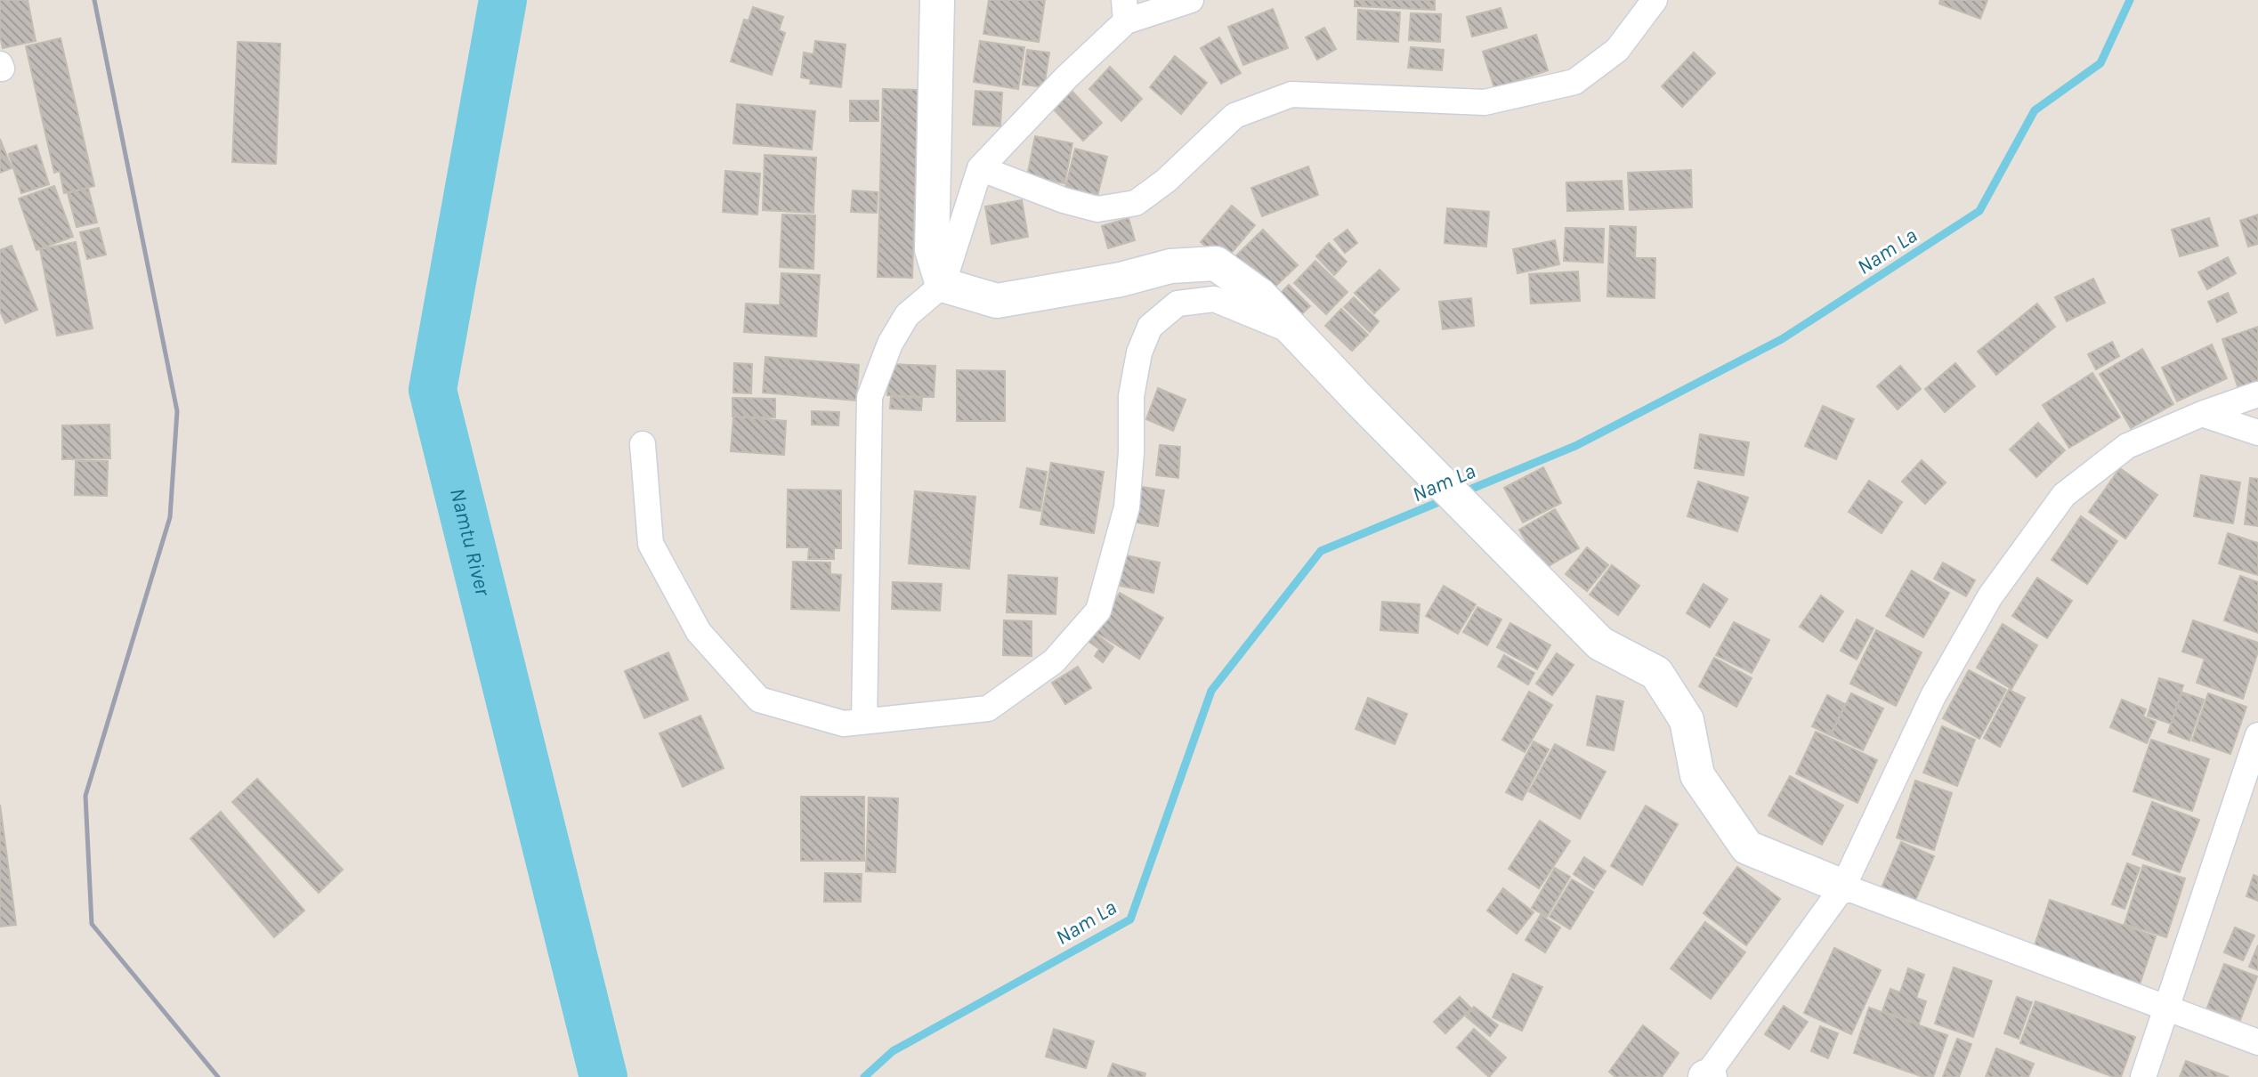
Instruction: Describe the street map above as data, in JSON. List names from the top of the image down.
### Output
{
  "water": ["Nam La", "Namtu River"]
}
